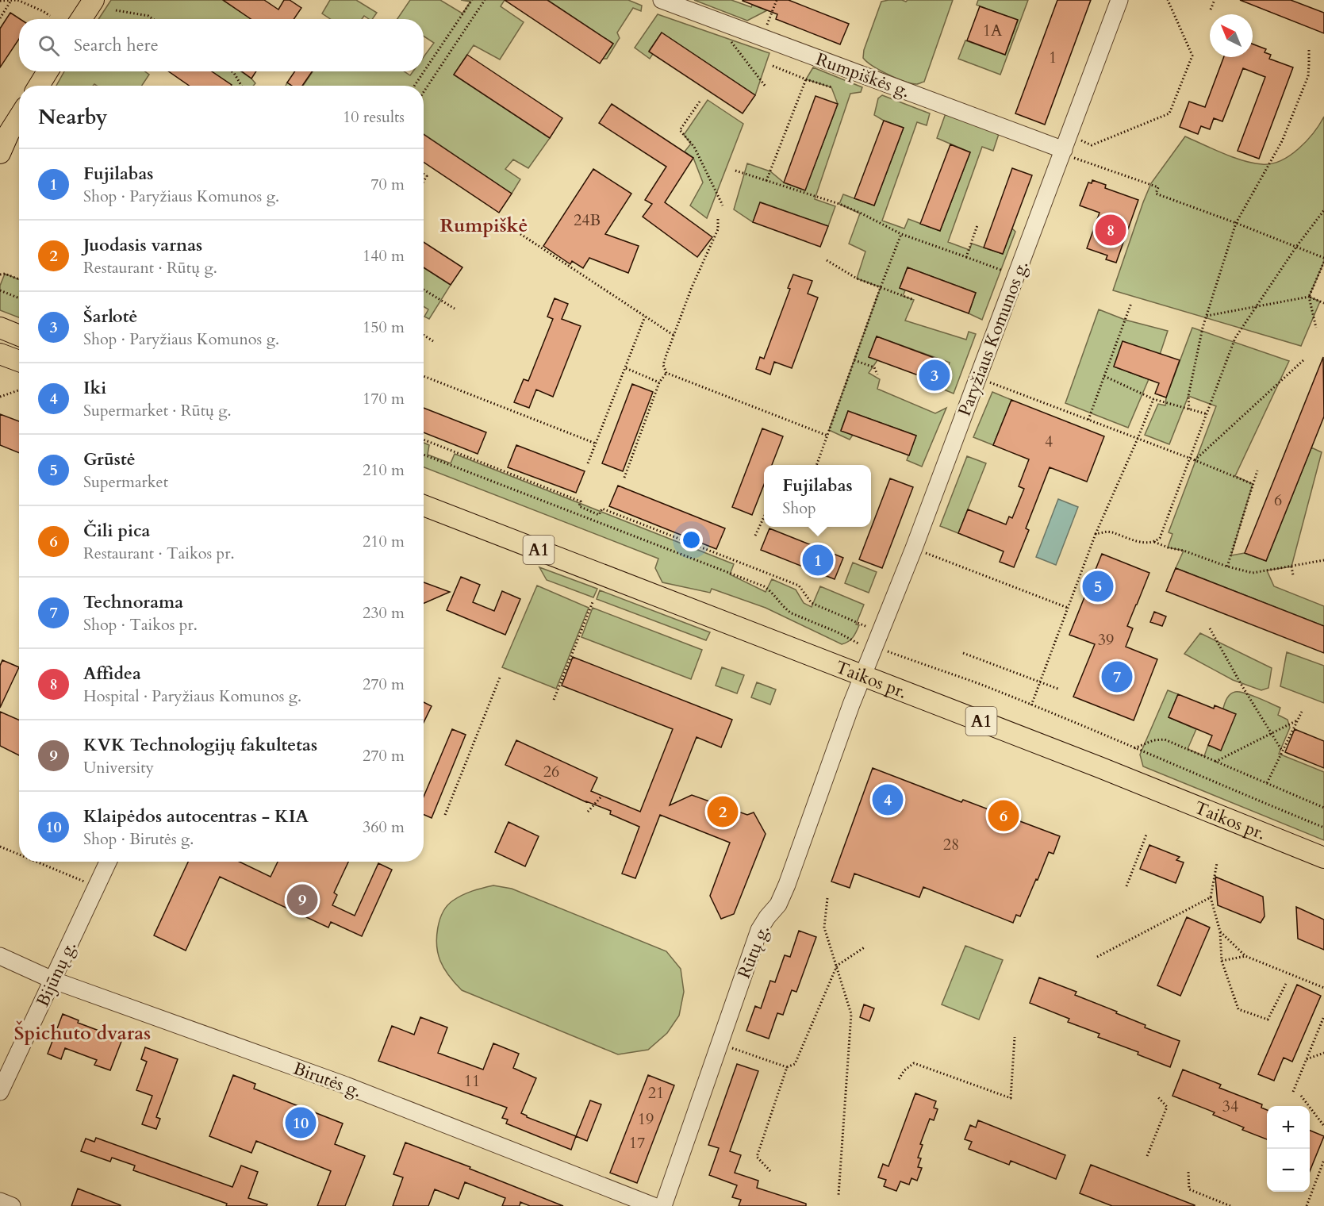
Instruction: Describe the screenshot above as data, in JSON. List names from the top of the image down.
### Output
{
  "streets": {
    "main road": ["A1", "Taikos pr."],
    "street": [
      "Rumpiškės g.",
      "Paryžiaus Komunos g.",
      "Rūtų g.",
      "Bijūnų g.",
      "Birutės g."
    ]
  },
  "crossings": [
    ["Rumpiškės g.", "Paryžiaus Komunos g."],
    ["Paryžiaus Komunos g.", "Taikos pr."],
    ["Paryžiaus Komunos g.", "Rūtų g."],
    ["Taikos pr.", "Rūtų g."],
    ["Bijūnų g.", "Birutės g."]
  ],
  "districts": ["Rumpiškė", "Špichuto dvaras"],
  "house_numbers": [
    "1A",
    "1",
    "24B",
    "4",
    "6",
    "39",
    "26",
    "28",
    "11",
    "21",
    "34",
    "19",
    "17"
  ],
  "north": "top left",
  "page": {
    "search": "Search here",
    "heading": ["Nearby", "10 results"],
    "list": [
      {
        "mark": "1",
        "name": "Fujilabas",
        "note": "Shop · Paryžiaus Komunos g.",
        "value": "70 m"
      },
      {
        "mark": "2",
        "name": "Juodasis varnas",
        "note": "Restaurant · Rūtų g.",
        "value": "140 m"
      },
      {
        "mark": "3",
        "name": "Šarlotė",
        "note": "Shop · Paryžiaus Komunos g.",
        "value": "150 m"
      },
      {
        "mark": "4",
        "name": "Iki",
        "note": "Supermarket · Rūtų g.",
        "value": "170 m"
      },
      {
        "mark": "5",
        "name": "Grūstė",
        "note": "Supermarket",
        "value": "210 m"
      },
      {
        "mark": "6",
        "name": "Čili pica",
        "note": "Restaurant · Taikos pr.",
        "value": "210 m"
      },
      {
        "mark": "7",
        "name": "Technorama",
        "note": "Shop · Taikos pr.",
        "value": "230 m"
      },
      {
        "mark": "8",
        "name": "Affidea",
        "note": "Hospital · Paryžiaus Komunos g.",
        "value": "270 m"
      },
      {
        "mark": "9",
        "name": "KVK Technologijų fakultetas",
        "note": "University",
        "value": "270 m"
      },
      {
        "mark": "10",
        "name": "Klaipėdos autocentras - KIA",
        "note": "Shop · Birutės g.",
        "value": "360 m"
      }
    ],
    "pins": [
      "8",
      "3",
      "1",
      "5",
      "7",
      "4",
      "2",
      "6",
      "9",
      "10"
    ],
    "popup": ["Fujilabas", "Shop"],
    "map_buttons": ["+", "−"]
  }
}
